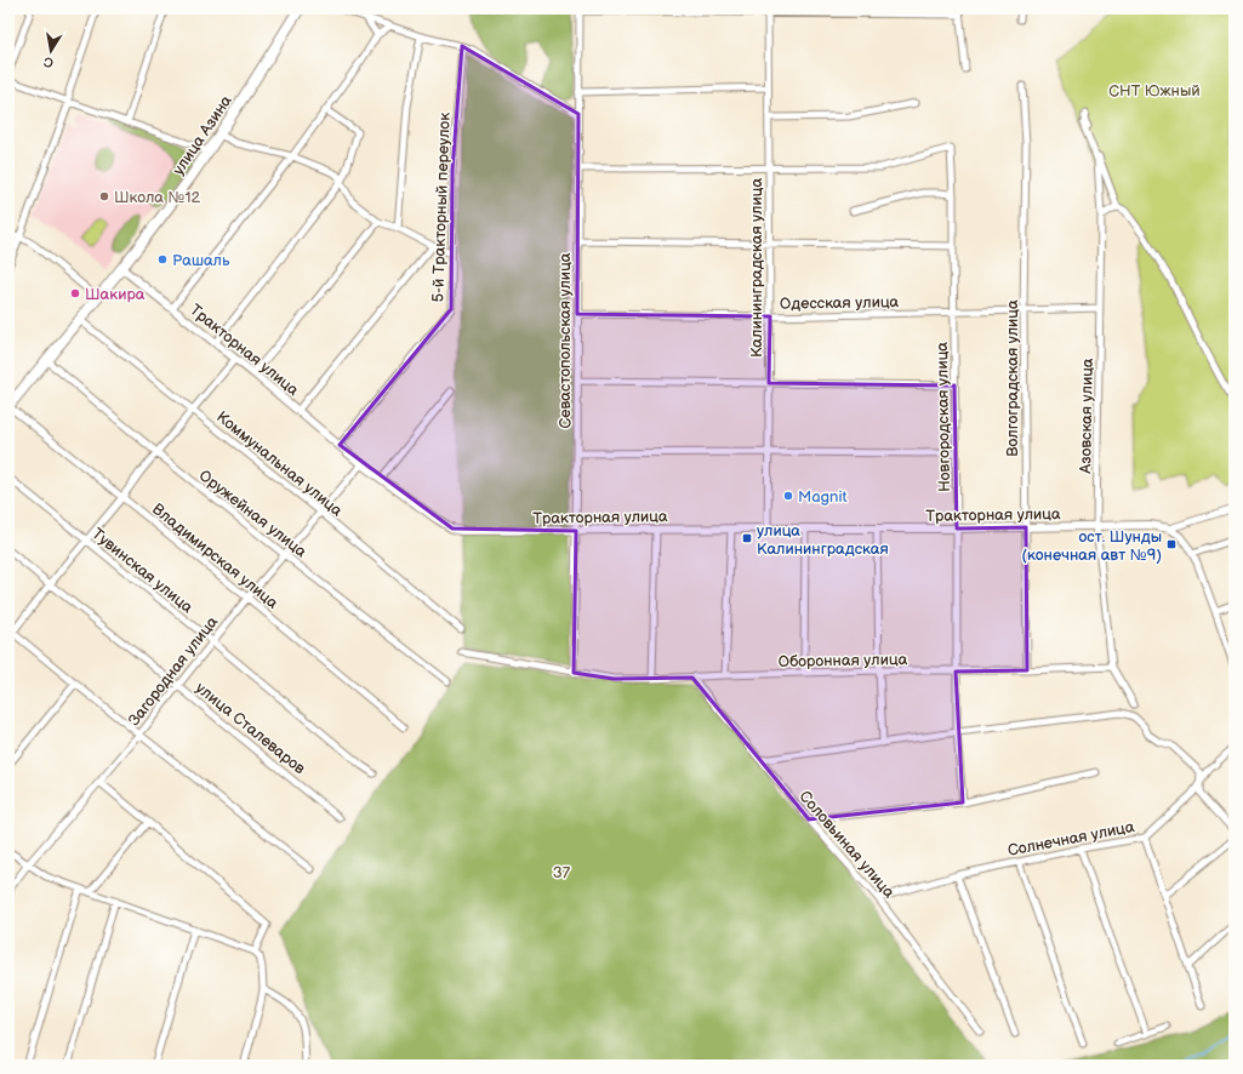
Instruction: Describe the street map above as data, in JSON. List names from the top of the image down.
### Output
{
  "streets": {
    "main road": ["улица Азина"],
    "street": [
      "5-й Тракторный переулок",
      "Калининградская улица",
      "Одесская улица",
      "Севастопольская улица",
      "Тракторная улица",
      "Волгоградская улица",
      "Азовская улица",
      "Новгородская улица",
      "Коммунальная улица",
      "Оружейная улица",
      "Владимирская улица",
      "Тувинская улица",
      "Оборонная улица",
      "Загородная улица",
      "улица Сталеваров",
      "Солнечная улица",
      "Соловьиная улица"
    ]
  },
  "crossings": [
    ["улица Азина", "Тракторная улица"],
    ["улица Азина", "Коммунальная улица"],
    ["улица Азина", "Оружейная улица"],
    ["улица Азина", "Владимирская улица"],
    ["5-й Тракторный переулок", "Тракторная улица"],
    ["Калининградская улица", "Одесская улица"],
    ["Калининградская улица", "Тракторная улица"],
    ["Калининградская улица", "Новгородская улица"],
    ["Одесская улица", "Севастопольская улица"],
    ["Одесская улица", "Волгоградская улица"],
    ["Одесская улица", "Азовская улица"],
    ["Одесская улица", "Новгородская улица"],
    ["Севастопольская улица", "Тракторная улица"],
    ["Севастопольская улица", "Оборонная улица"],
    ["Тракторная улица", "Волгоградская улица"],
    ["Тракторная улица", "Азовская улица"],
    ["Тракторная улица", "Новгородская улица"],
    ["Тракторная улица", "Загородная улица"],
    ["Волгоградская улица", "Оборонная улица"],
    ["Азовская улица", "Оборонная улица"],
    ["Новгородская улица", "Оборонная улица"],
    ["Коммунальная улица", "Загородная улица"],
    ["Оружейная улица", "Загородная улица"],
    ["Владимирская улица", "Загородная улица"],
    ["Тувинская улица", "Загородная улица"],
    ["Оборонная улица", "Соловьиная улица"],
    ["Загородная улица", "улица Сталеваров"],
    ["Солнечная улица", "Соловьиная улица"]
  ],
  "parks": ["СНТ Южный", "37"],
  "places": {
    "other": [
      "Школа №12",
      "Рашаль",
      "Шакира",
      "Magnit"
    ],
    "transit": ["улица Калининградская", "ост. Шунды (конечная авт №9)"]
  },
  "north": "bottom"
}
